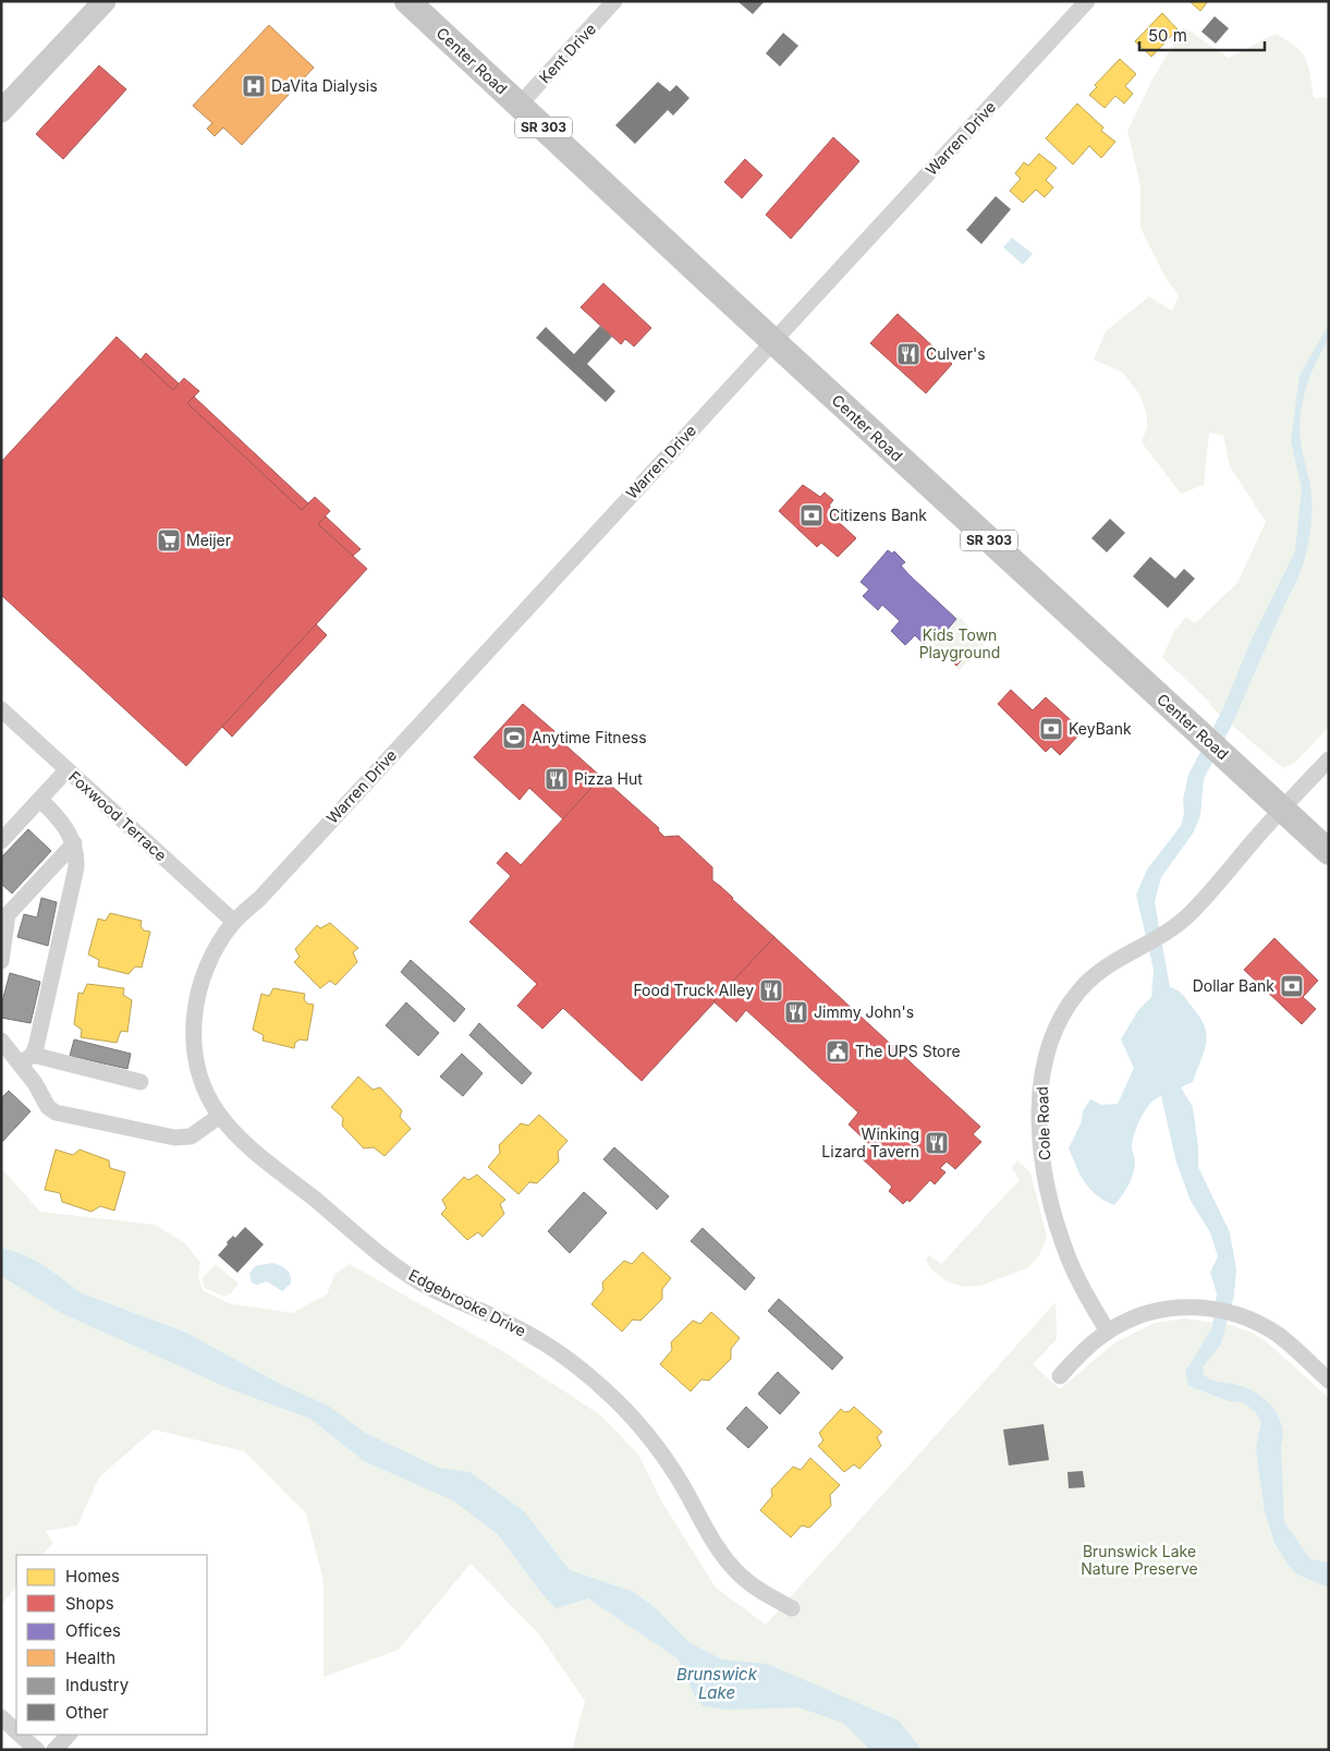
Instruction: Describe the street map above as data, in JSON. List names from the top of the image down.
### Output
{
  "streets": {
    "main road": ["Center Road", "SR 303"],
    "street": [
      "Kent Drive",
      "Warren Drive",
      "Foxwood Terrace",
      "Cole Road",
      "Edgebrooke Drive"
    ]
  },
  "crossings": [
    ["Kent Drive", "Center Road"],
    ["Center Road", "Warren Drive"],
    ["Center Road", "Cole Road"],
    ["Warren Drive", "Foxwood Terrace"],
    ["Warren Drive", "Edgebrooke Drive"],
    ["Foxwood Terrace", "Edgebrooke Drive"]
  ],
  "water": ["Brunswick Lake"],
  "parks": ["Kids Town Playground", "Brunswick Lake Nature Preserve"],
  "places": {
    "hospital": ["DaVita Dialysis"],
    "restaurant": [
      "Culver's",
      "Pizza Hut",
      "Food Truck Alley",
      "Jimmy John's",
      "Winking Lizard Tavern"
    ],
    "bank": ["Citizens Bank", "KeyBank", "Dollar Bank"],
    "supermarket": ["Meijer"],
    "sports": ["Anytime Fitness"],
    "public building": ["The UPS Store"]
  },
  "legend": [
    "Homes",
    "Shops",
    "Offices",
    "Health",
    "Industry",
    "Other"
  ],
  "scale_bar": "50 m"
}
